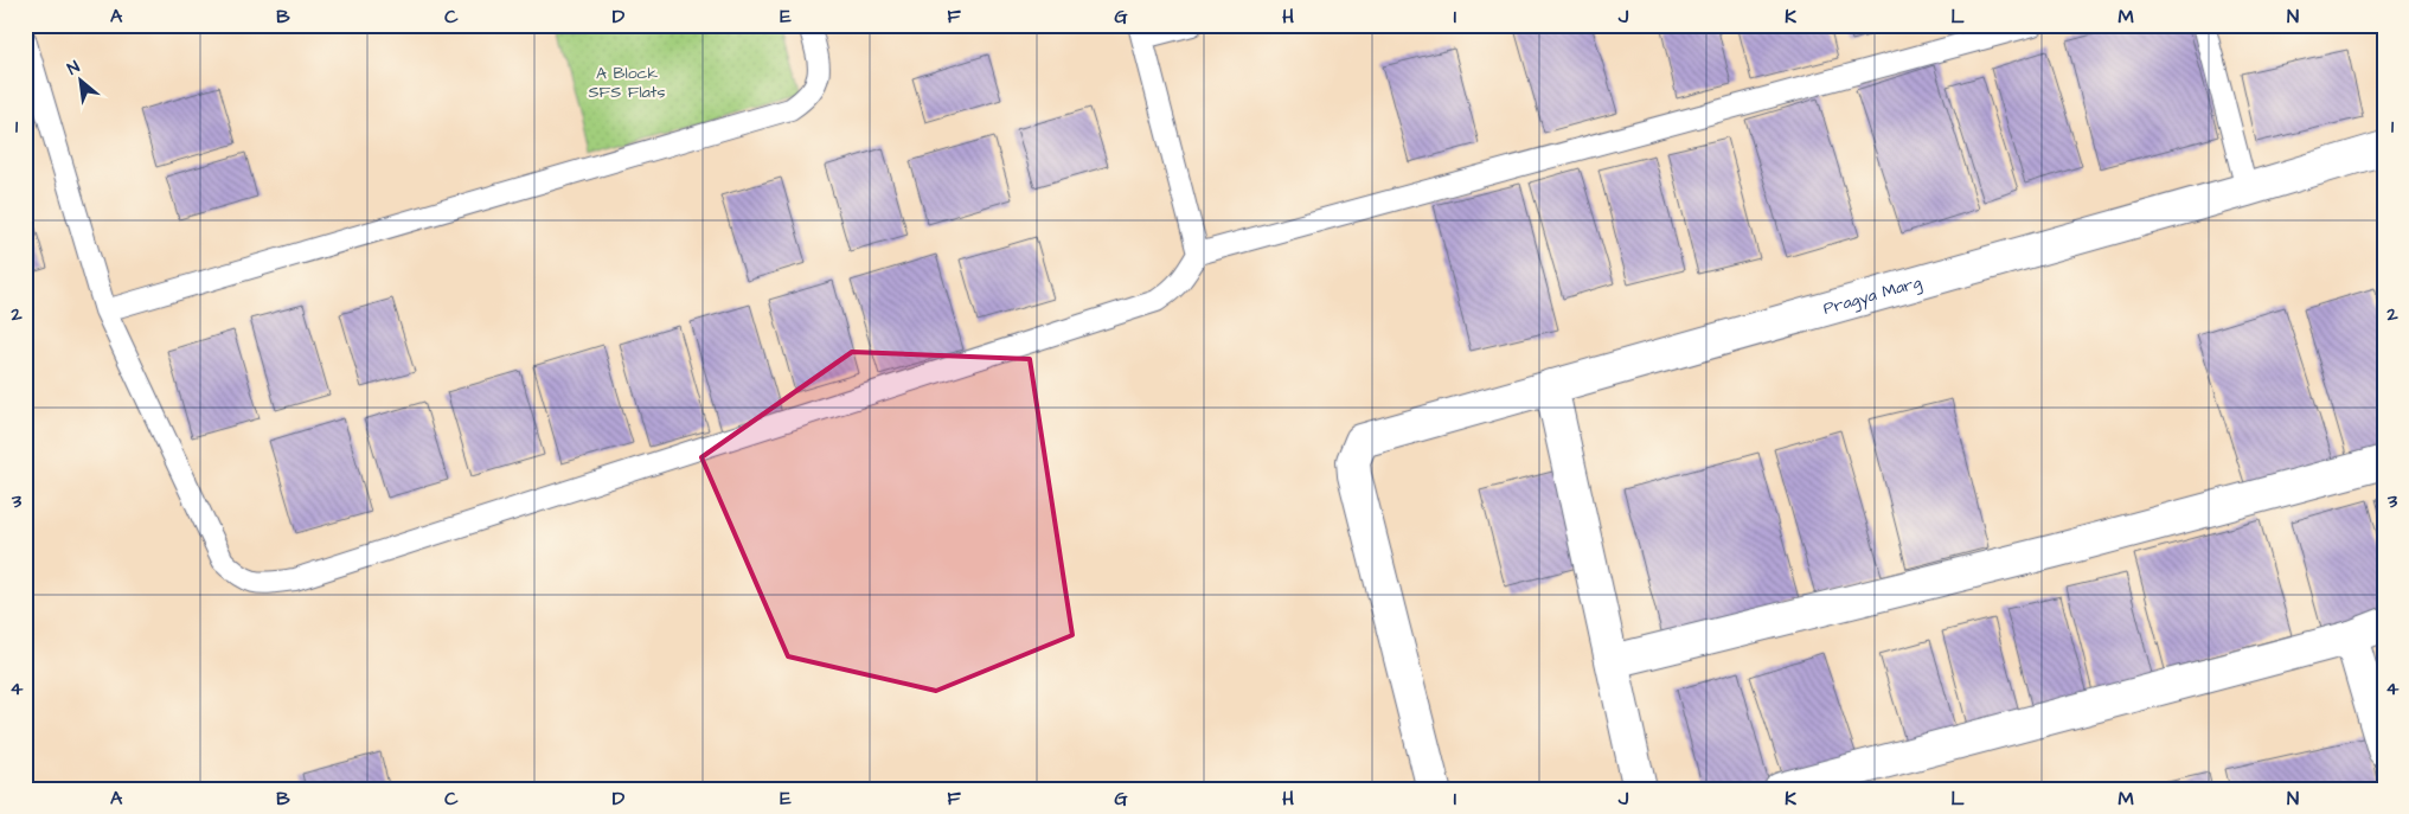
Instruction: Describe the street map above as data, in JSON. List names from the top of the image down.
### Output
{
  "streets": {
    "street": ["Pragya Marg"]
  },
  "parks": ["A Block SFS Flats"],
  "north": "top left",
  "grid": {
    "columns": [
      "A",
      "B",
      "C",
      "D",
      "E",
      "F",
      "G",
      "H",
      "I",
      "J",
      "K",
      "L",
      "M",
      "N"
    ],
    "rows": [
      "1",
      "2",
      "3",
      "4"
    ]
  }
}
